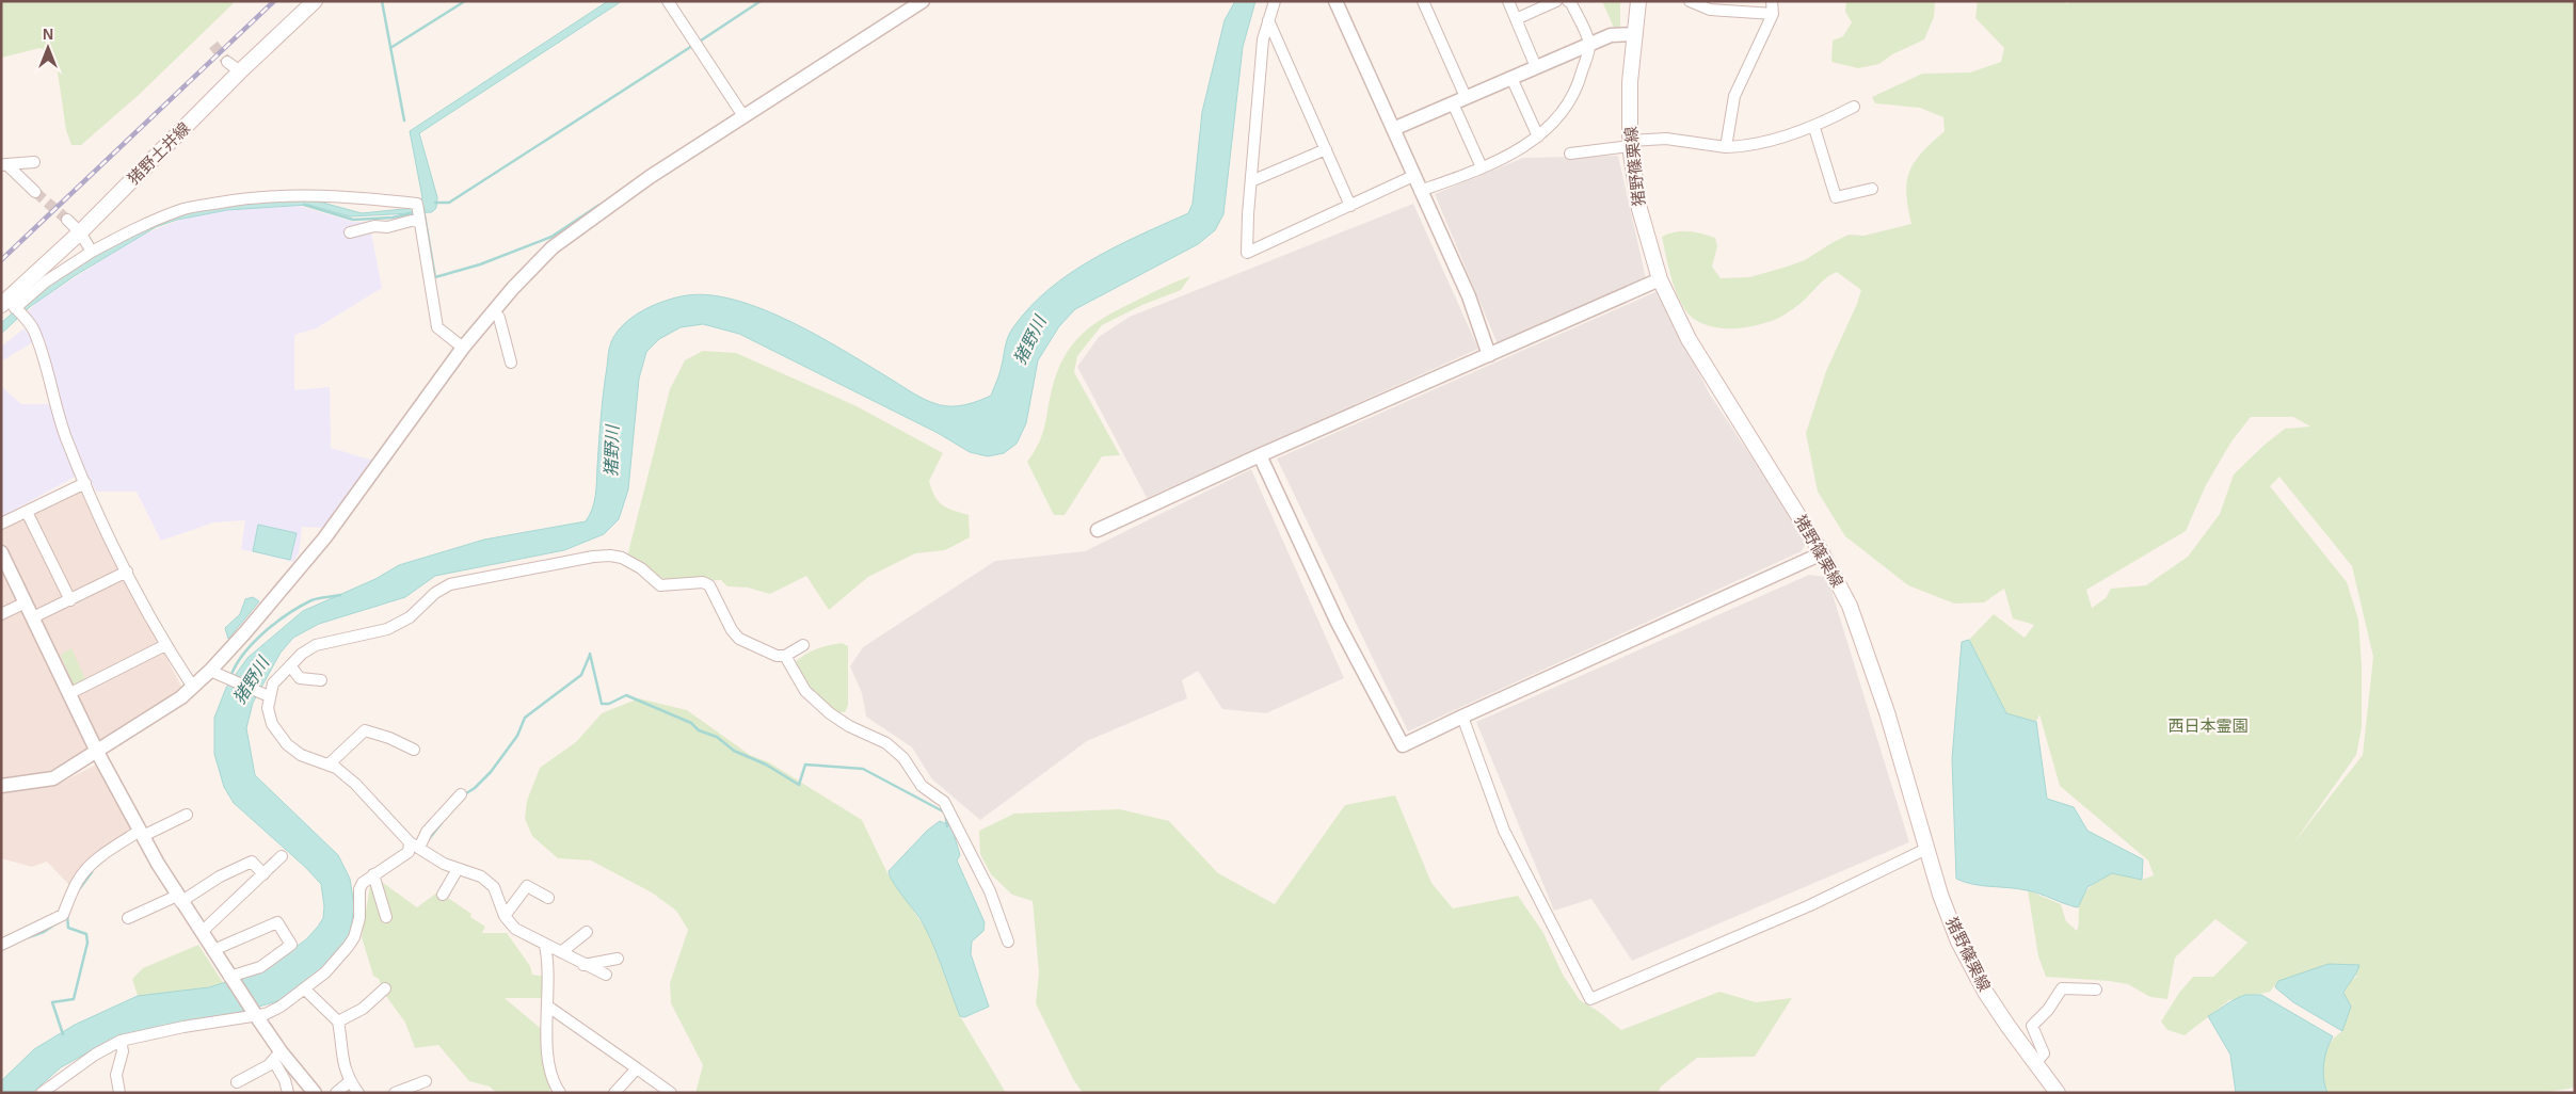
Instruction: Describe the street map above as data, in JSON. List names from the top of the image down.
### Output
{
  "streets": {
    "main road": ["猪野土井線", "猪野篠栗線"]
  },
  "water": ["猪野川"],
  "parks": ["西日本霊園"],
  "north": "top"
}
